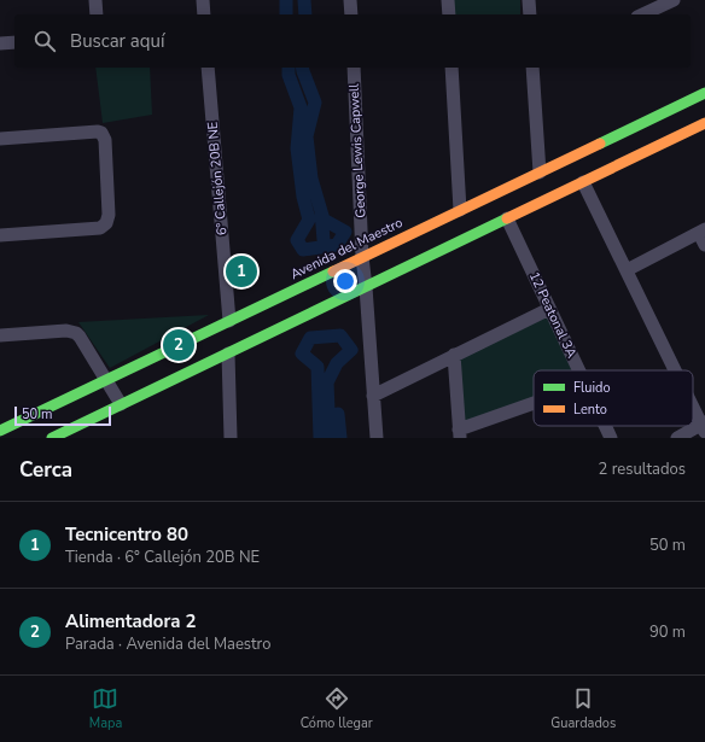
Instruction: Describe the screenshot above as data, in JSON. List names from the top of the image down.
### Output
{
  "streets": {
    "street": [
      "George Lewis Capwell",
      "6° Callejón 20B NE",
      "Avenida del Maestro",
      "12 Peatonal 3A"
    ]
  },
  "crossings": [
    ["George Lewis Capwell", "Avenida del Maestro"],
    ["6° Callejón 20B NE", "Avenida del Maestro"],
    ["Avenida del Maestro", "12 Peatonal 3A"]
  ],
  "legend": ["Fluido", "Lento"],
  "scale_bar": "50 m",
  "page": {
    "search": "Buscar aquí",
    "pins": ["1", "2"],
    "scale": "50 m",
    "heading": ["Cerca", "2 resultados"],
    "list": [
      {
        "mark": "1",
        "name": "Tecnicentro 80",
        "note": "Tienda · 6° Callejón 20B NE",
        "value": "50 m"
      },
      {
        "mark": "2",
        "name": "Alimentadora 2",
        "note": "Parada · Avenida del Maestro",
        "value": "90 m"
      }
    ],
    "nav": ["Mapa", "Cómo llegar", "Guardados"]
  }
}
